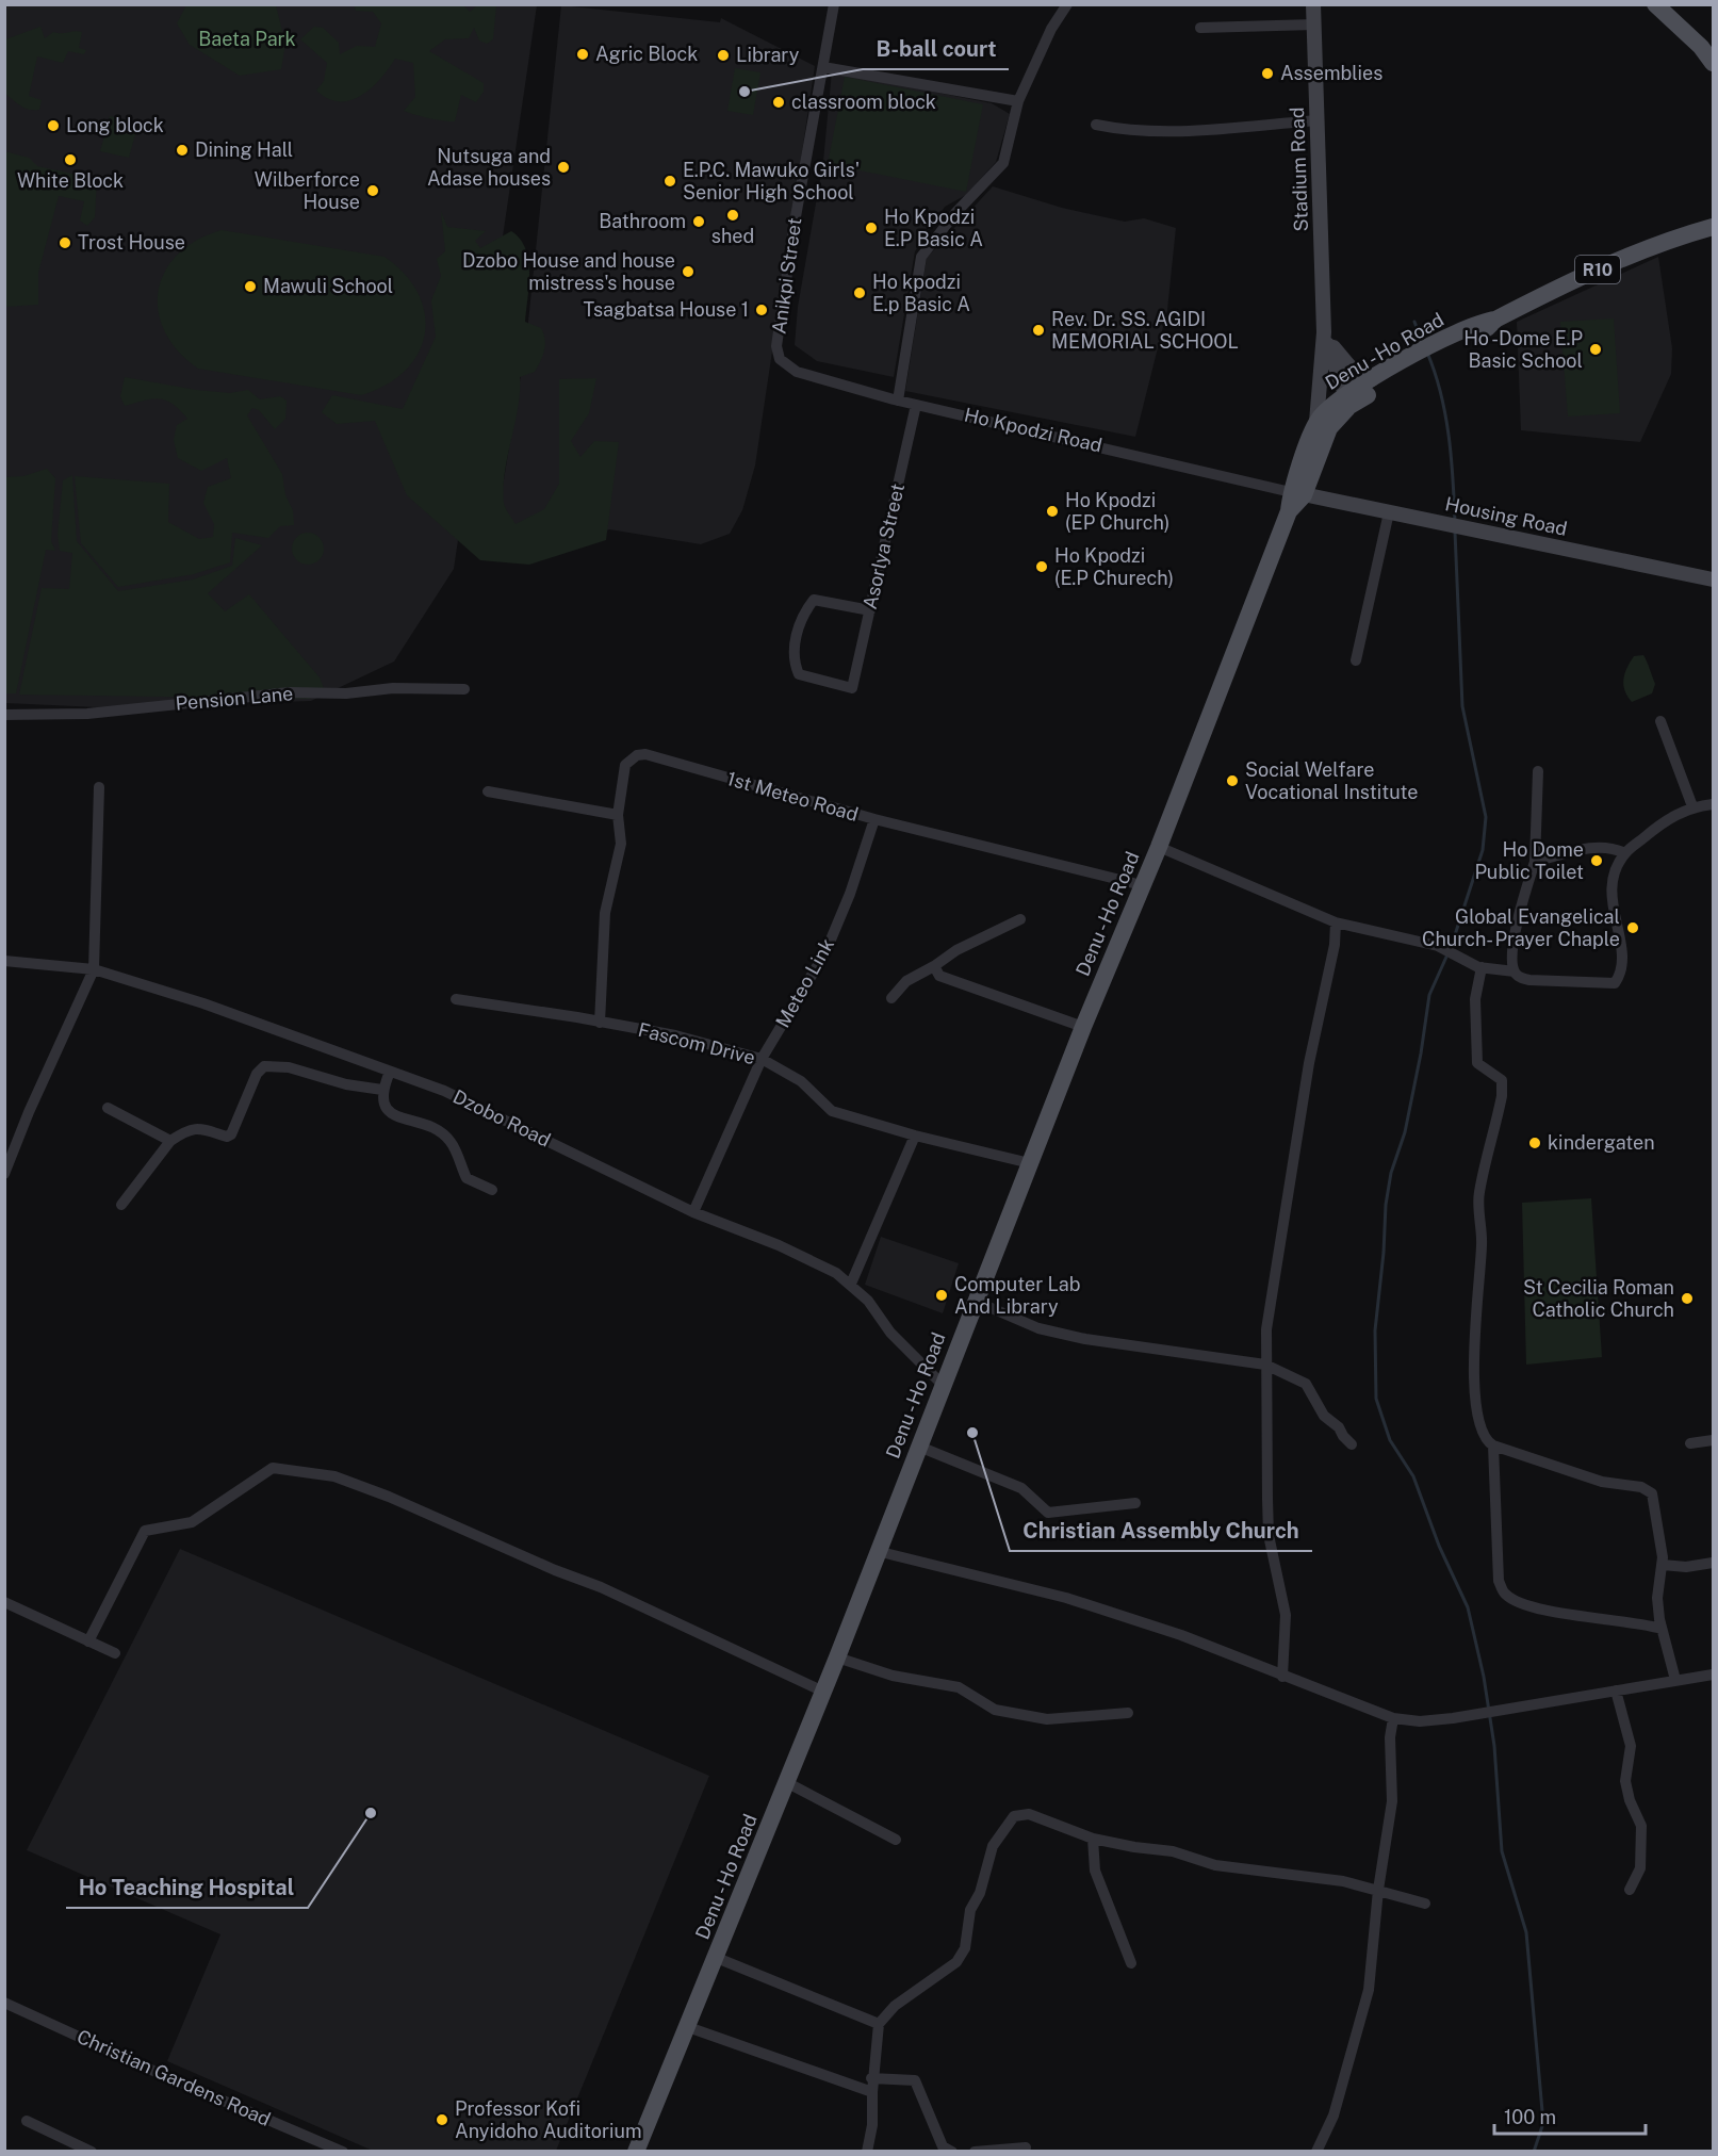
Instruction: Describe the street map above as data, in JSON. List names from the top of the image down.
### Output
{
  "streets": {
    "main road": [
      "Stadium Road",
      "R10",
      "Denu - Ho Road",
      "Housing Road"
    ],
    "street": [
      "Anikpi Street",
      "Ho Kpodzi Road",
      "Asorlya Street",
      "Pension Lane",
      "1st Meteo Road",
      "Meteo Link",
      "Fascom Drive",
      "Dzobo Road",
      "Christian Gardens Road"
    ]
  },
  "crossings": [
    ["Stadium Road", "Denu - Ho Road"],
    ["Anikpi Street", "Ho Kpodzi Road"],
    ["Denu - Ho Road", "Ho Kpodzi Road"],
    ["Denu - Ho Road", "Housing Road"],
    ["Denu - Ho Road", "1st Meteo Road"],
    ["Denu - Ho Road", "Fascom Drive"],
    ["Denu - Ho Road", "Dzobo Road"],
    ["Ho Kpodzi Road", "Housing Road"],
    ["Ho Kpodzi Road", "Asorlya Street"],
    ["1st Meteo Road", "Meteo Link"],
    ["Meteo Link", "Fascom Drive"],
    ["Meteo Link", "Dzobo Road"]
  ],
  "parks": ["Baeta Park"],
  "places": [
    "Agric Block",
    "Library",
    "Assemblies",
    "B-ball court",
    "classroom block",
    "Long block",
    "Dining Hall",
    "White Block",
    "Nutsuga and Adase houses",
    "E.P.C. Mawuko Girls' Senior High School",
    "Wilberforce House",
    "shed",
    "Bathroom",
    "Ho Kpodzi E.P Basic A",
    "Trost House",
    "Dzobo House and house mistress's house",
    "Mawuli School",
    "Ho kpodzi E.p Basic A",
    "Tsagbatsa House 1",
    "Rev. Dr. SS. AGIDI MEMORIAL SCHOOL",
    "Ho -Dome E.P Basic School",
    "Ho Kpodzi (EP Church)",
    "Ho Kpodzi (E.P Churech)",
    "Social Welfare Vocational Institute",
    "Ho Dome Public Toilet",
    "Global Evangelical Church- Prayer Chaple",
    "kindergaten",
    "Computer Lab And Library",
    "St Cecilia Roman Catholic Church",
    "Christian Assembly Church",
    "Ho Teaching Hospital",
    "Professor Kofi Anyidoho Auditorium"
  ],
  "scale_bar": "100 m"
}
